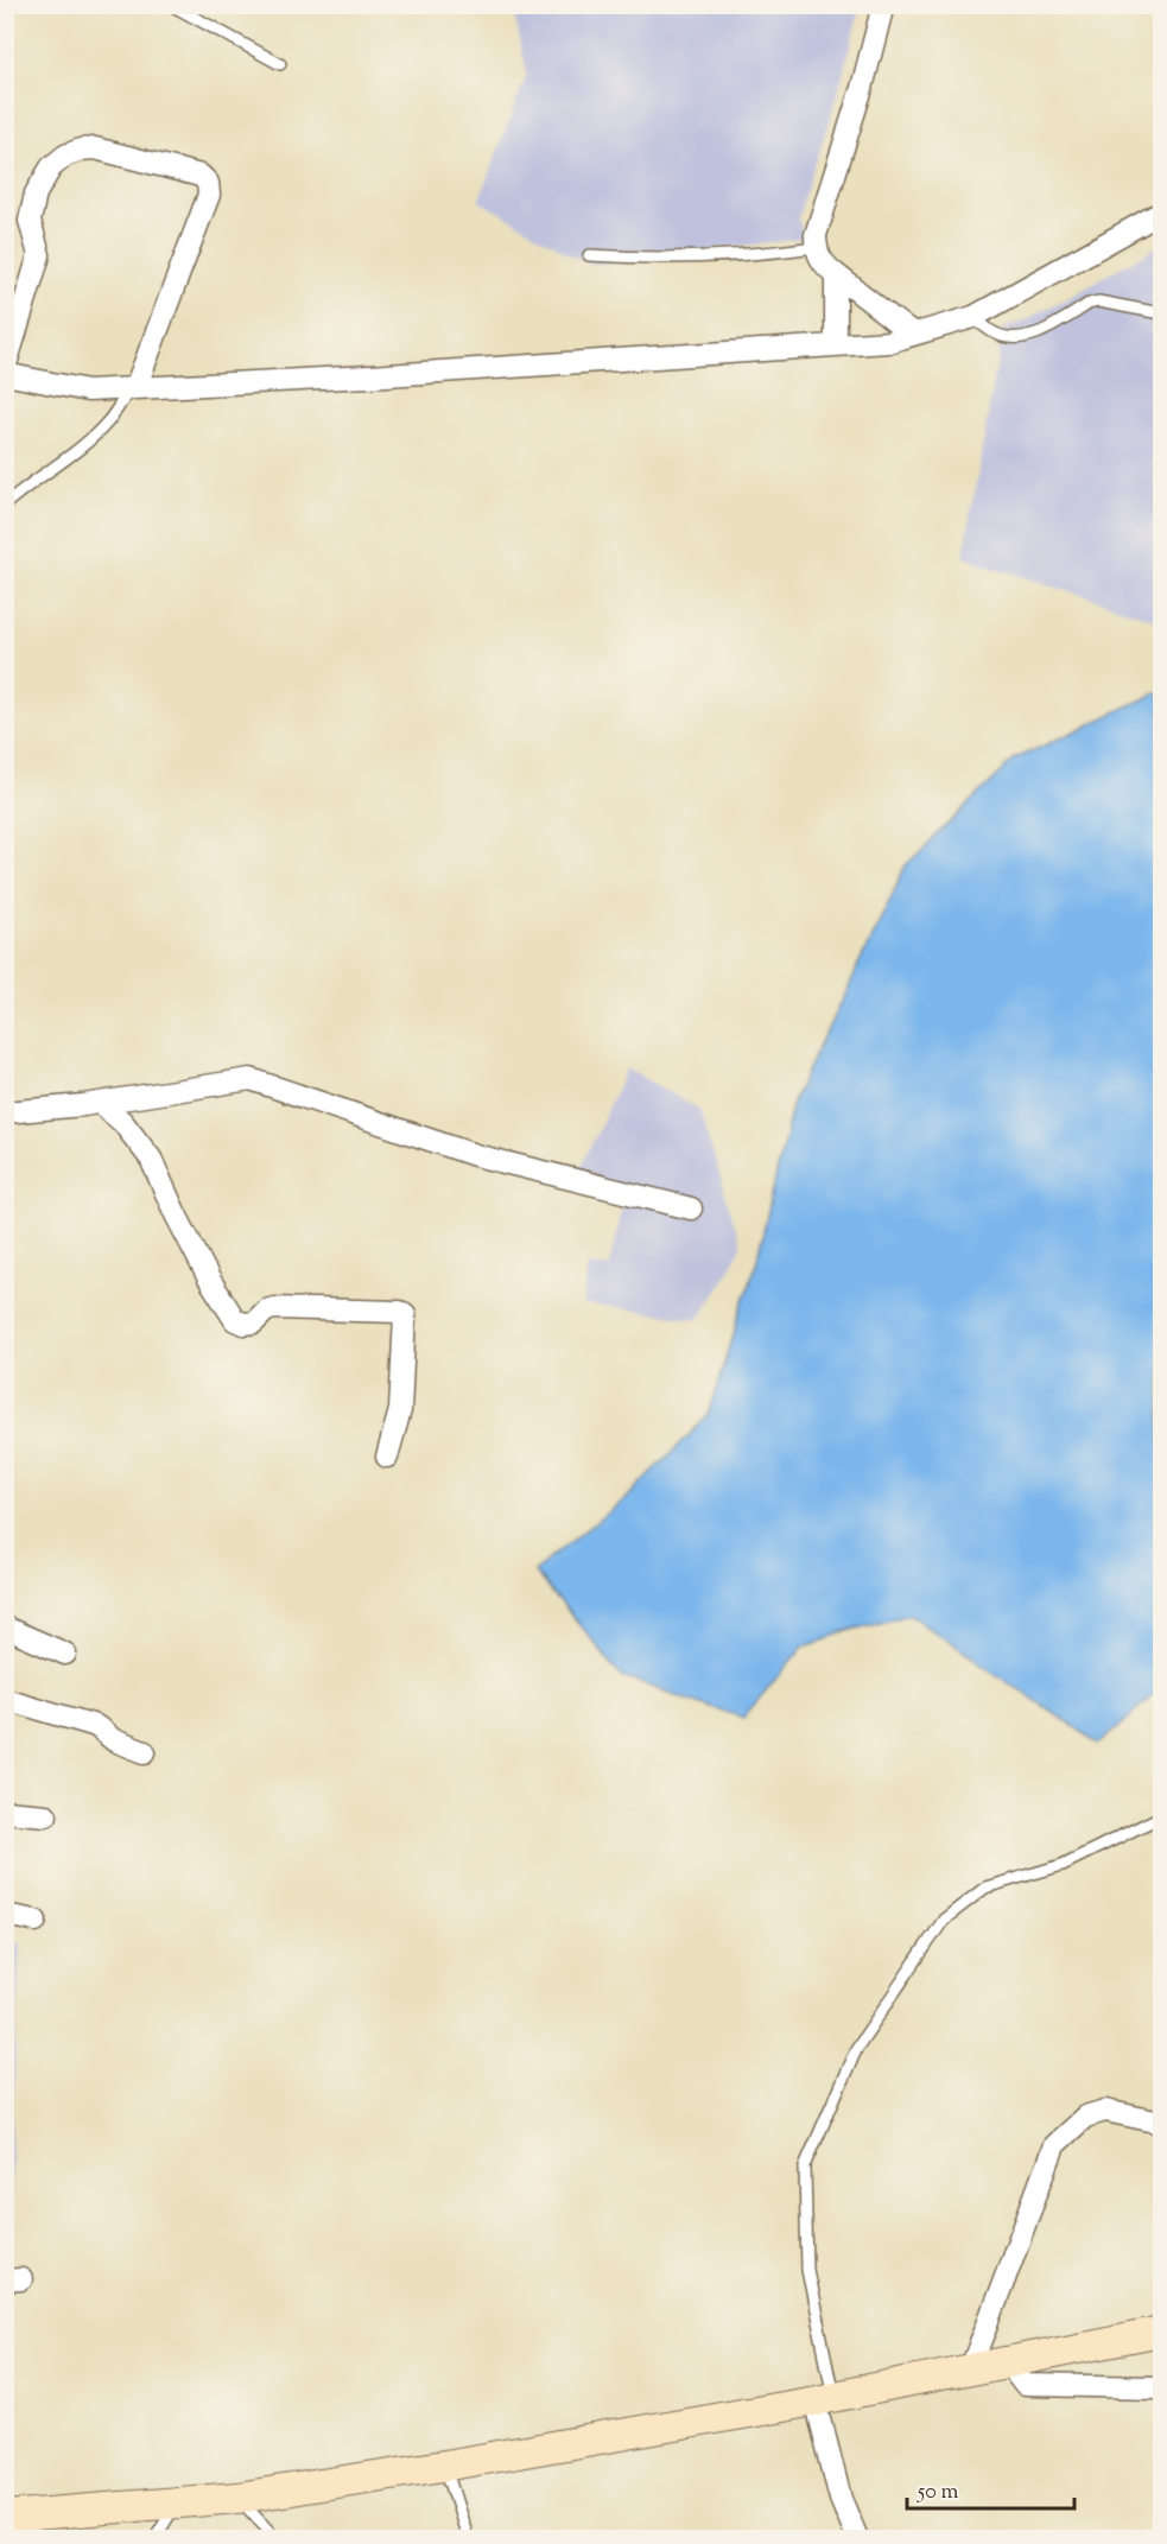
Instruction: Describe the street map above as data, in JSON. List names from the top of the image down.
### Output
{
  "scale_bar": "50 m"
}
